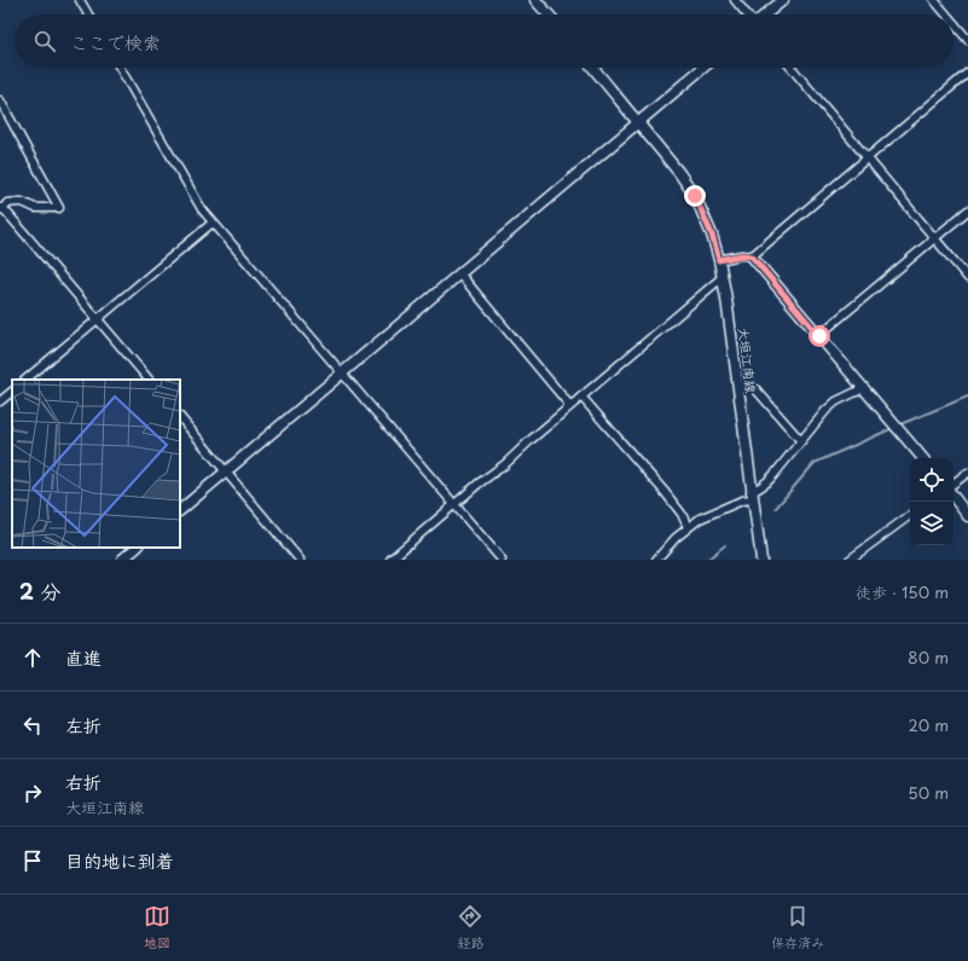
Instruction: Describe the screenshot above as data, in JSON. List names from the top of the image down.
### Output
{
  "streets": {
    "street": ["大垣江南線"]
  },
  "page": {
    "search": "ここで検索",
    "heading": ["2 分", "徒歩 · 150 m"],
    "list": [
      ["直進", "80 m"],
      ["左折", "20 m"],
      ["右折", "大垣江南線", "50 m"],
      "目的地に到着"
    ],
    "nav": ["地図", "経路", "保存済み"]
  }
}
